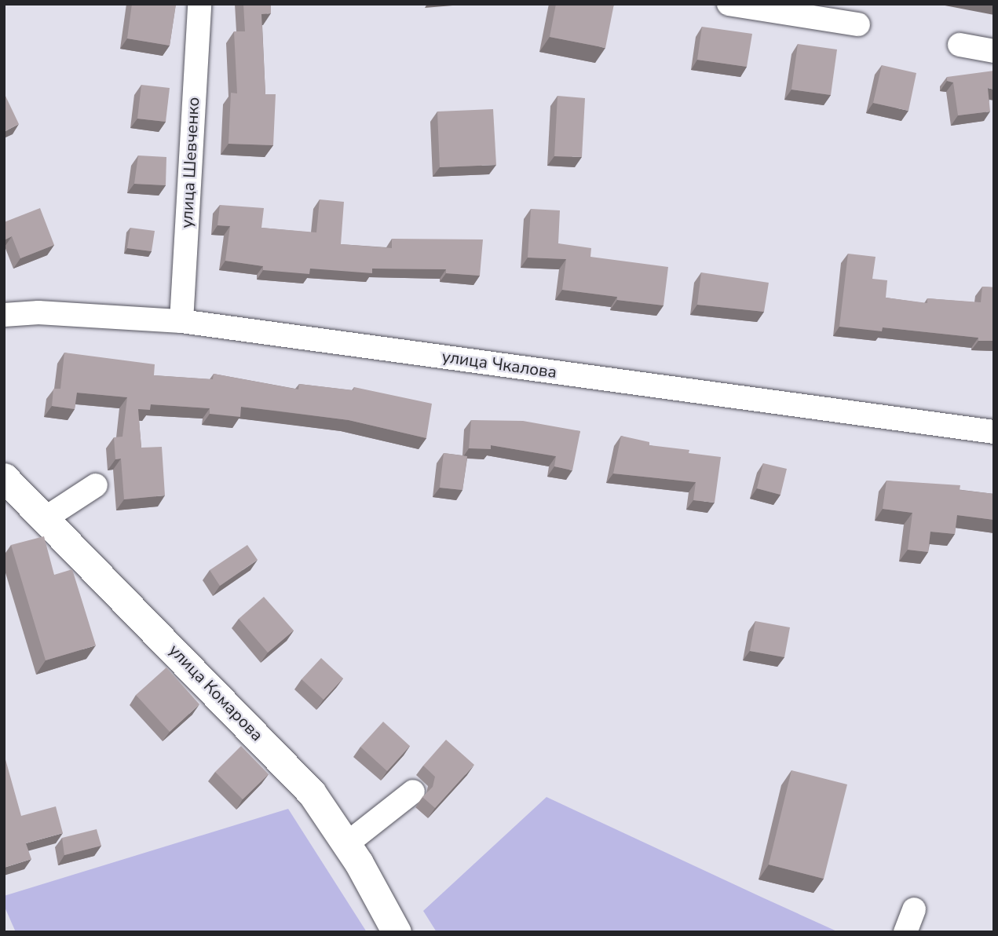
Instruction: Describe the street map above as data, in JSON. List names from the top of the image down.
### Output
{
  "streets": {
    "main road": ["улица Комарова"],
    "street": ["улица Шевченко", "улица Чкалова"]
  },
  "crossings": [
    ["улица Шевченко", "улица Чкалова"]
  ]
}
